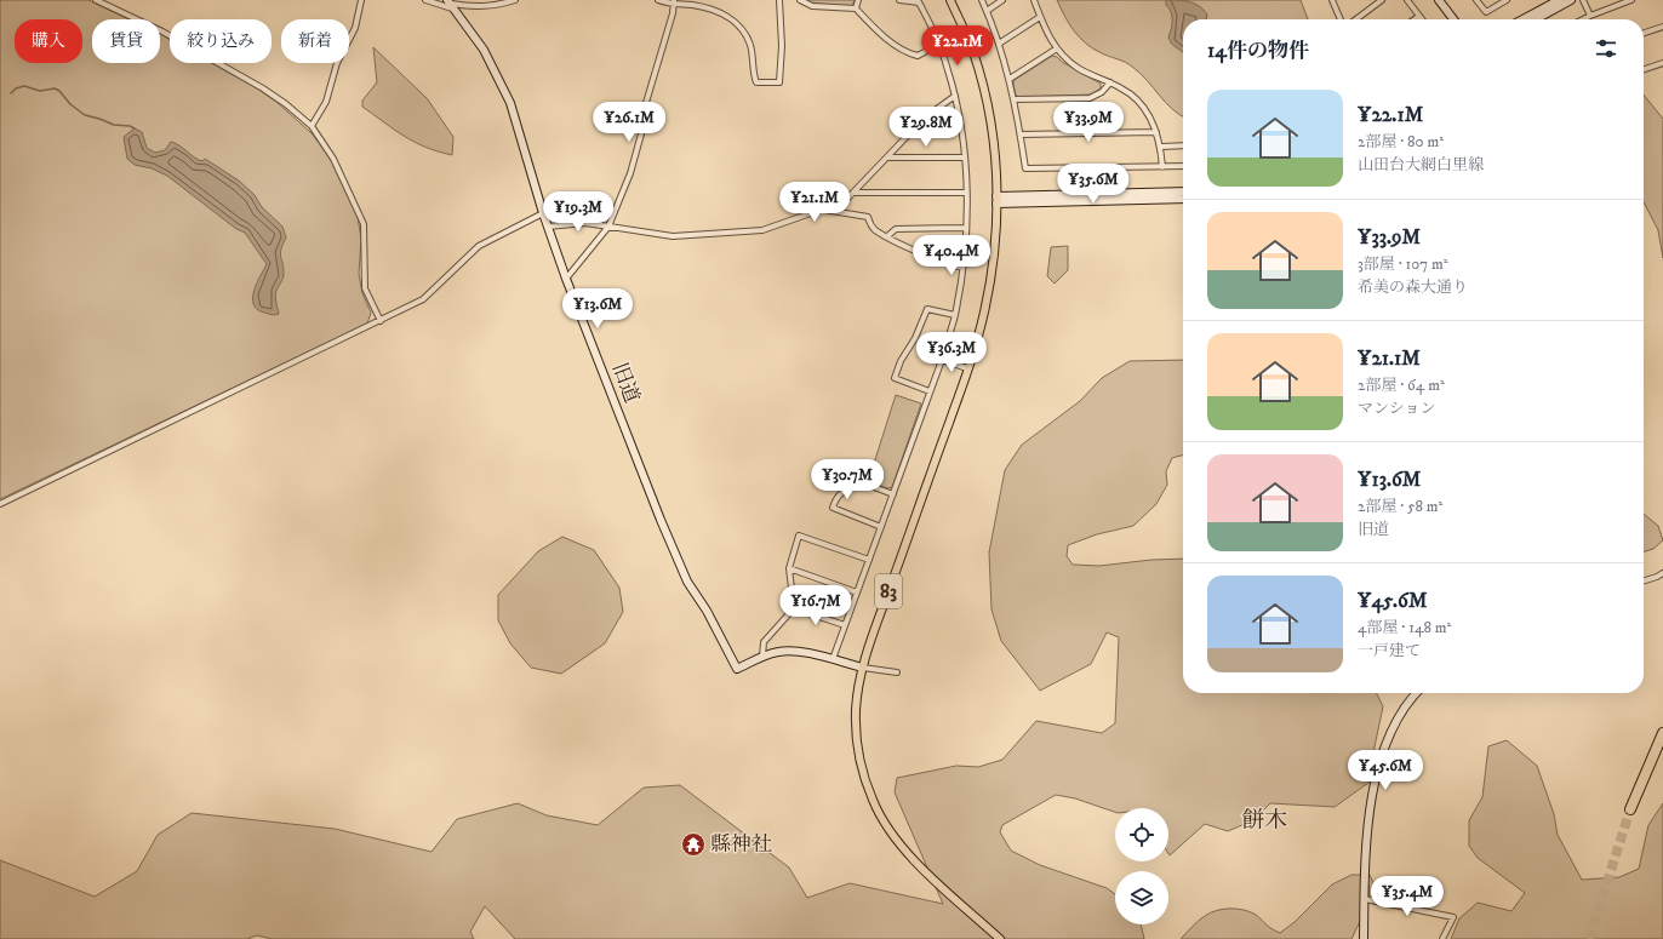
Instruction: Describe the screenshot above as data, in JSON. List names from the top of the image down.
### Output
{
  "streets": {
    "main road": ["83"],
    "street": ["旧道"]
  },
  "districts": ["餅木"],
  "places": {
    "temple": ["縣神社"]
  },
  "page": {
    "chip": [
      "購入",
      "賃貸",
      "絞り込み",
      "新着"
    ],
    "heading": "14件の物件",
    "price": [
      "¥22.1M",
      "¥26.1M",
      "¥33.9M",
      "¥29.8M",
      "¥35.6M",
      "¥21.1M",
      "¥19.3M",
      "¥40.4M",
      "¥13.6M",
      "¥36.3M",
      "¥30.7M",
      "¥16.7M",
      "¥45.6M",
      "¥35.4M"
    ],
    "list": [
      {
        "name": "¥22.1M",
        "note": "2部屋 · 80 m² · 山田台大網白里線"
      },
      {
        "name": "¥33.9M",
        "note": "3部屋 · 107 m² · 希美の森大通り"
      },
      {
        "name": "¥21.1M",
        "note": "2部屋 · 64 m² · マンション"
      },
      {
        "name": "¥13.6M",
        "note": "2部屋 · 58 m² · 旧道"
      },
      {
        "name": "¥45.6M",
        "note": "4部屋 · 148 m² · 一戸建て"
      }
    ]
  }
}
